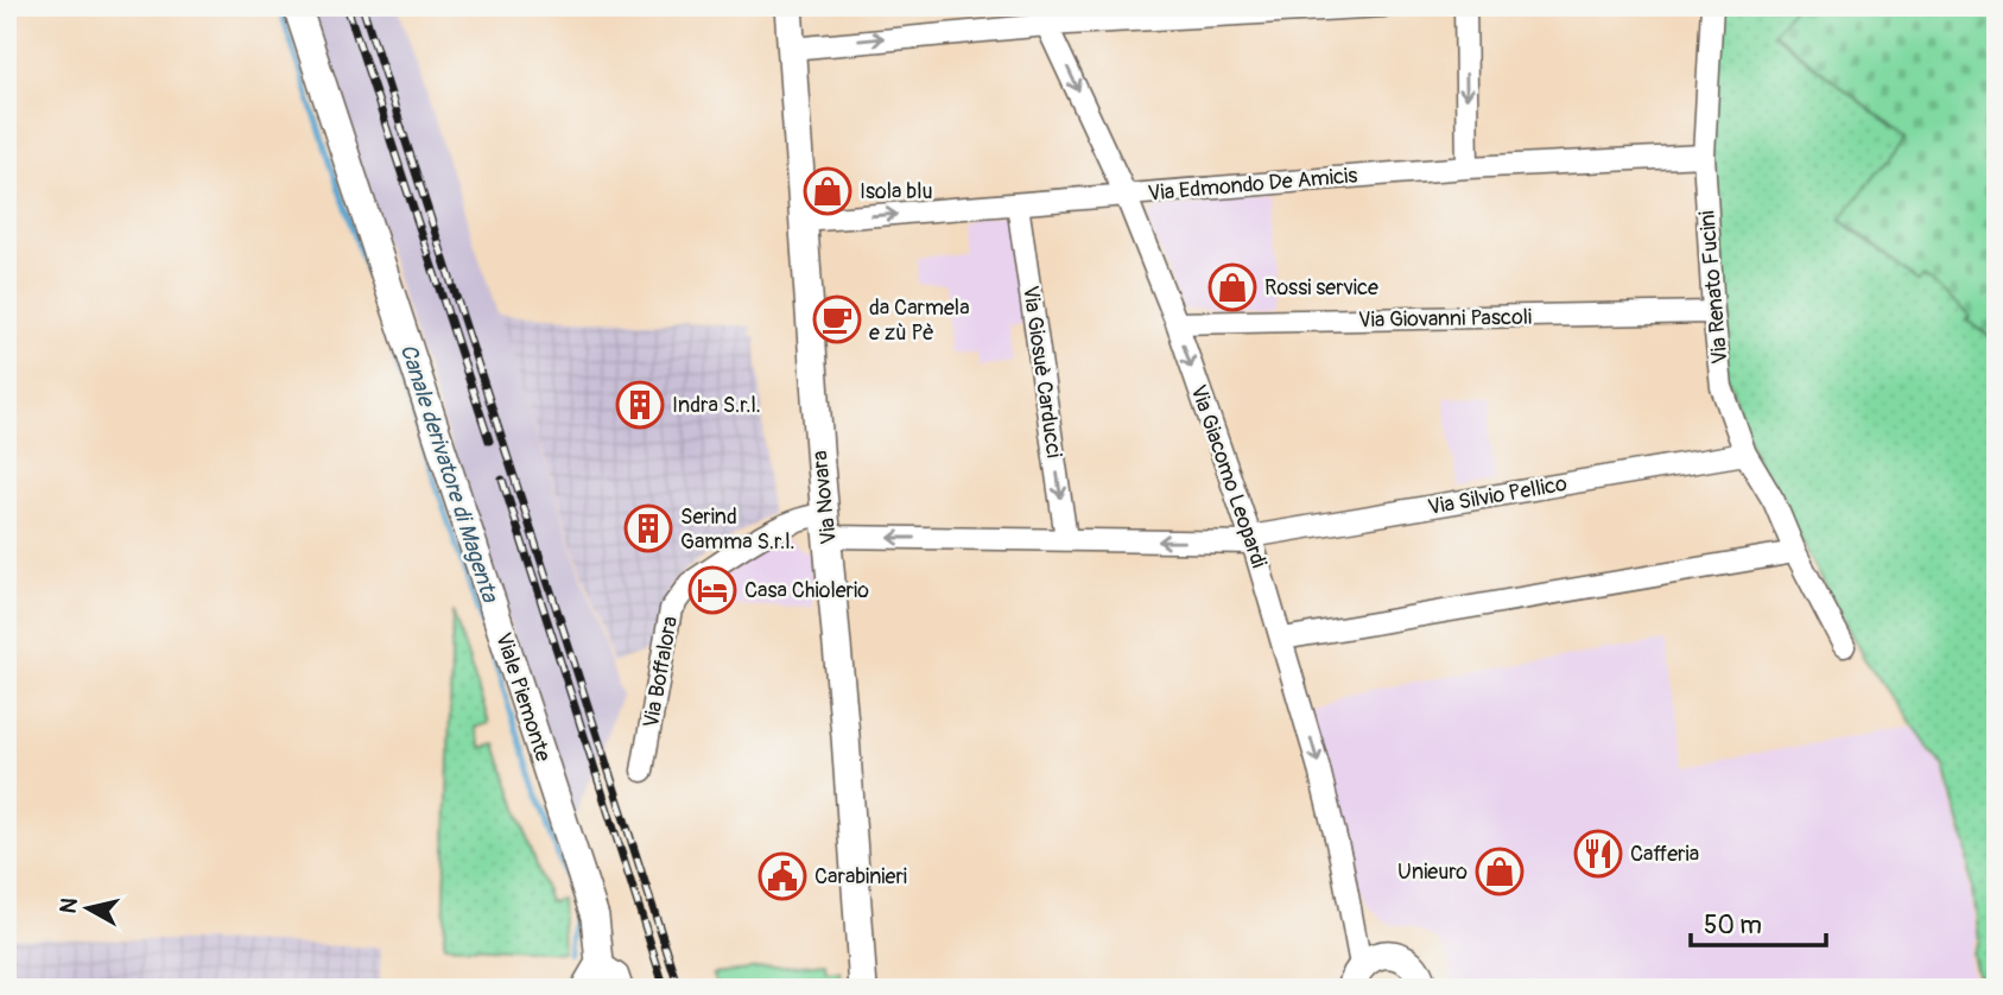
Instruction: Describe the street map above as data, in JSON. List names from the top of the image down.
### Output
{
  "streets": {
    "street": [
      "Via Edmondo De Amicis",
      "Via Renato Fucini",
      "Via Giovanni Pascoli",
      "Via Giosuè Carducci",
      "Via Giacomo Leopardi",
      "Via Silvio Pellico",
      "Via Novara",
      "Via Boffalora",
      "Viale Piemonte"
    ]
  },
  "crossings": [
    ["Via Edmondo De Amicis", "Via Renato Fucini"],
    ["Via Edmondo De Amicis", "Via Giosuè Carducci"],
    ["Via Edmondo De Amicis", "Via Giacomo Leopardi"],
    ["Via Edmondo De Amicis", "Via Novara"],
    ["Via Renato Fucini", "Via Giovanni Pascoli"],
    ["Via Renato Fucini", "Via Silvio Pellico"],
    ["Via Giovanni Pascoli", "Via Giacomo Leopardi"],
    ["Via Giosuè Carducci", "Via Silvio Pellico"],
    ["Via Giacomo Leopardi", "Via Silvio Pellico"],
    ["Via Silvio Pellico", "Via Novara"],
    ["Via Silvio Pellico", "Via Boffalora"],
    ["Via Novara", "Via Boffalora"]
  ],
  "one_way": ["Via Giosuè Carducci", "Via Giacomo Leopardi", "Via Silvio Pellico"],
  "water": ["Canale derivatore di Magenta"],
  "places": {
    "shop": ["Isola blu", "Rossi service", "Unieuro"],
    "cafe": ["da Carmela e zù Pè"],
    "building": ["Indra S.r.l.", "Serind Gamma S.r.l."],
    "hotel": ["Casa Chiolerio"],
    "restaurant": ["Cafferia"],
    "public building": ["Carabinieri"]
  },
  "scale_bar": "50 m",
  "north": "left"
}
